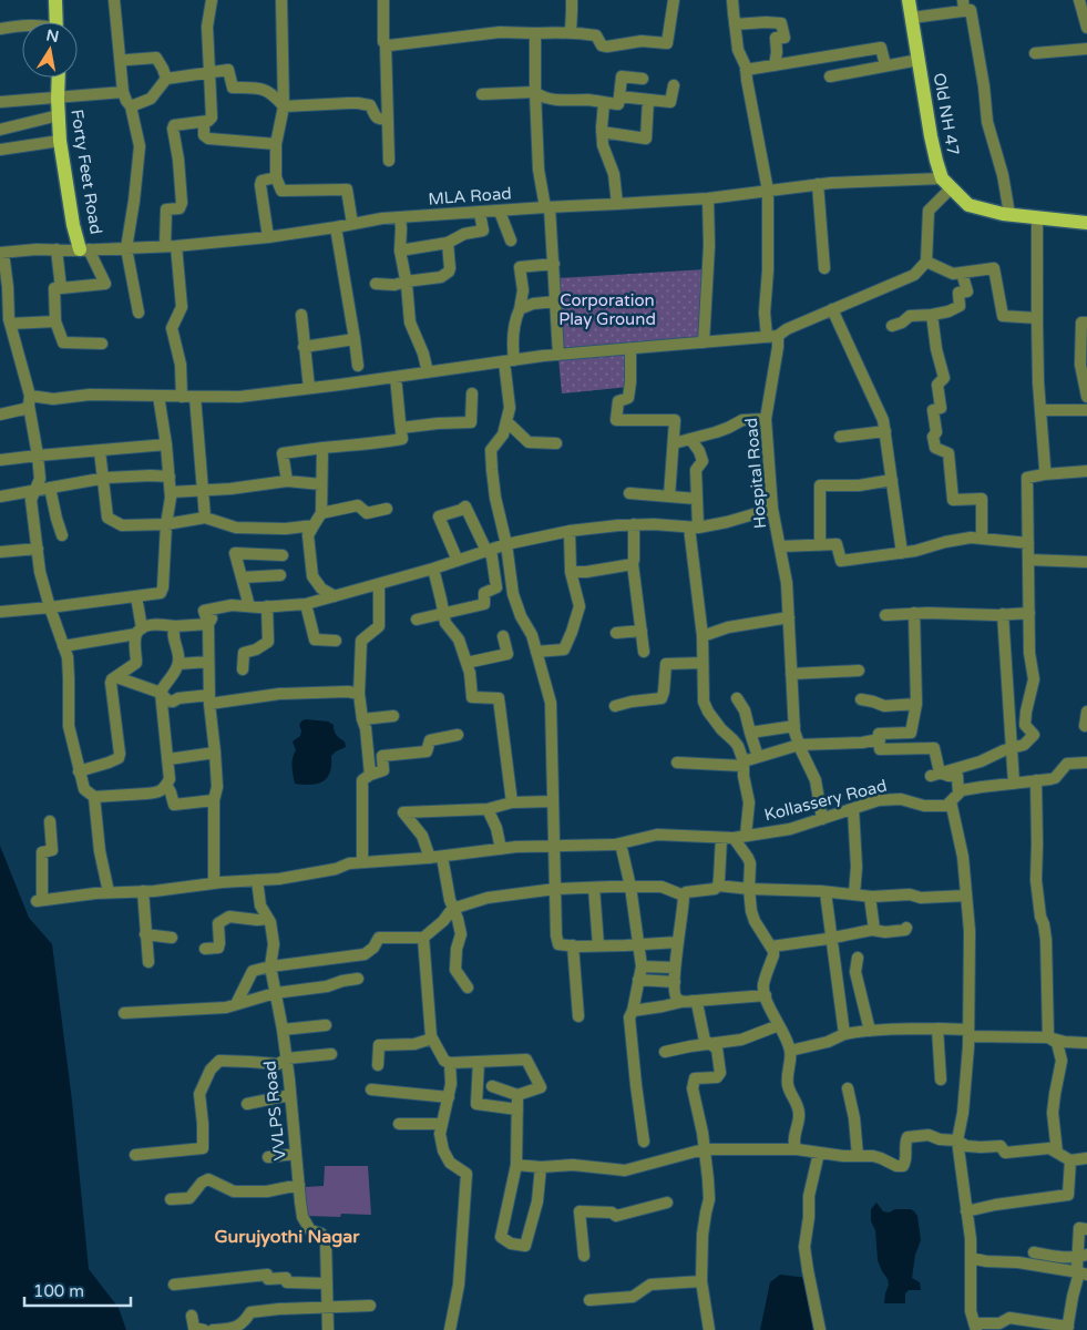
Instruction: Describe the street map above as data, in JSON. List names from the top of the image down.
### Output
{
  "streets": {
    "main road": ["Old NH 47", "Forty Feet Road"],
    "street": [
      "MLA Road",
      "Hospital Road",
      "Kollassery Road",
      "VVLPS Road"
    ]
  },
  "crossings": [
    ["Old NH 47", "MLA Road"],
    ["Forty Feet Road", "MLA Road"],
    ["MLA Road", "Hospital Road"],
    ["Hospital Road", "Kollassery Road"],
    ["Kollassery Road", "VVLPS Road"]
  ],
  "districts": ["Gurujyothi Nagar"],
  "parks": ["Corporation Play Ground"],
  "scale_bar": "100 m",
  "north": "top"
}
